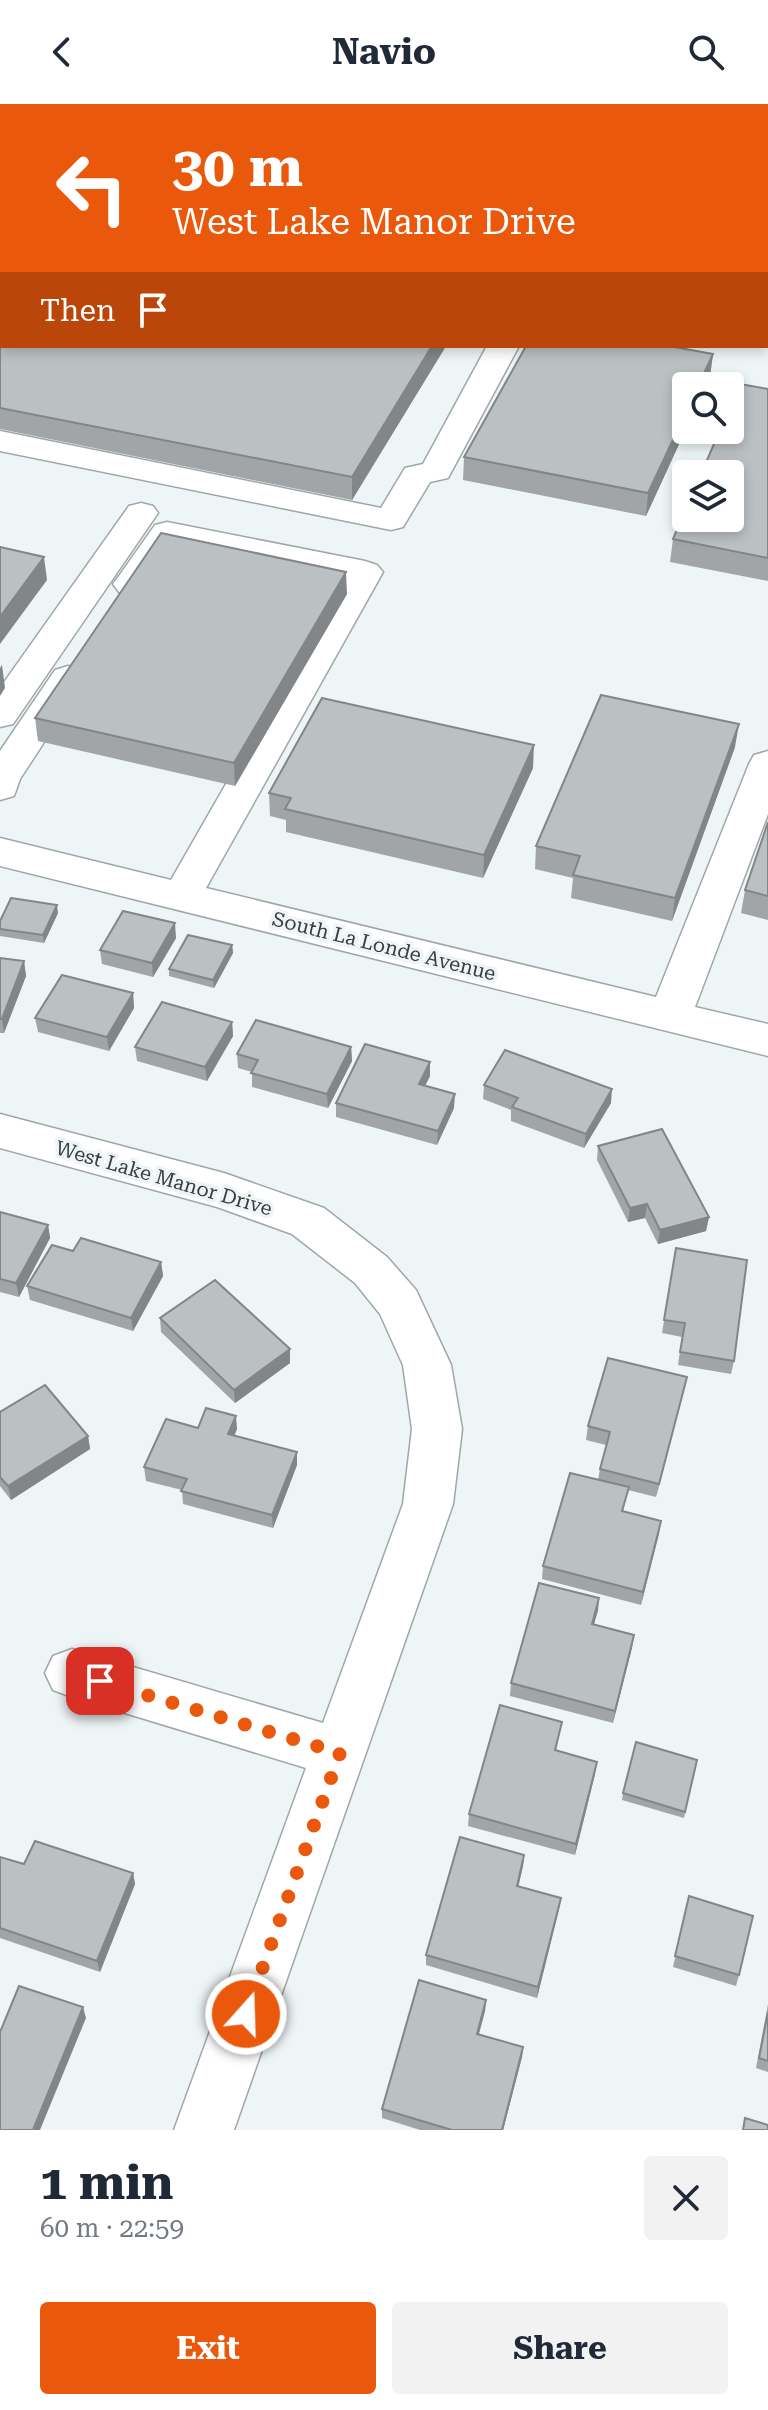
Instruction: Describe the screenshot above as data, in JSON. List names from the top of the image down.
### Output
{
  "streets": {
    "street": ["South La Londe Avenue", "West Lake Manor Drive"]
  },
  "page": {
    "header": "Navio",
    "turn": ["30 m", "West Lake Manor Drive"],
    "then": "Then",
    "heading": ["1 min", "60 m · 22:59"],
    "buttons": ["Exit", "Share"]
  }
}
